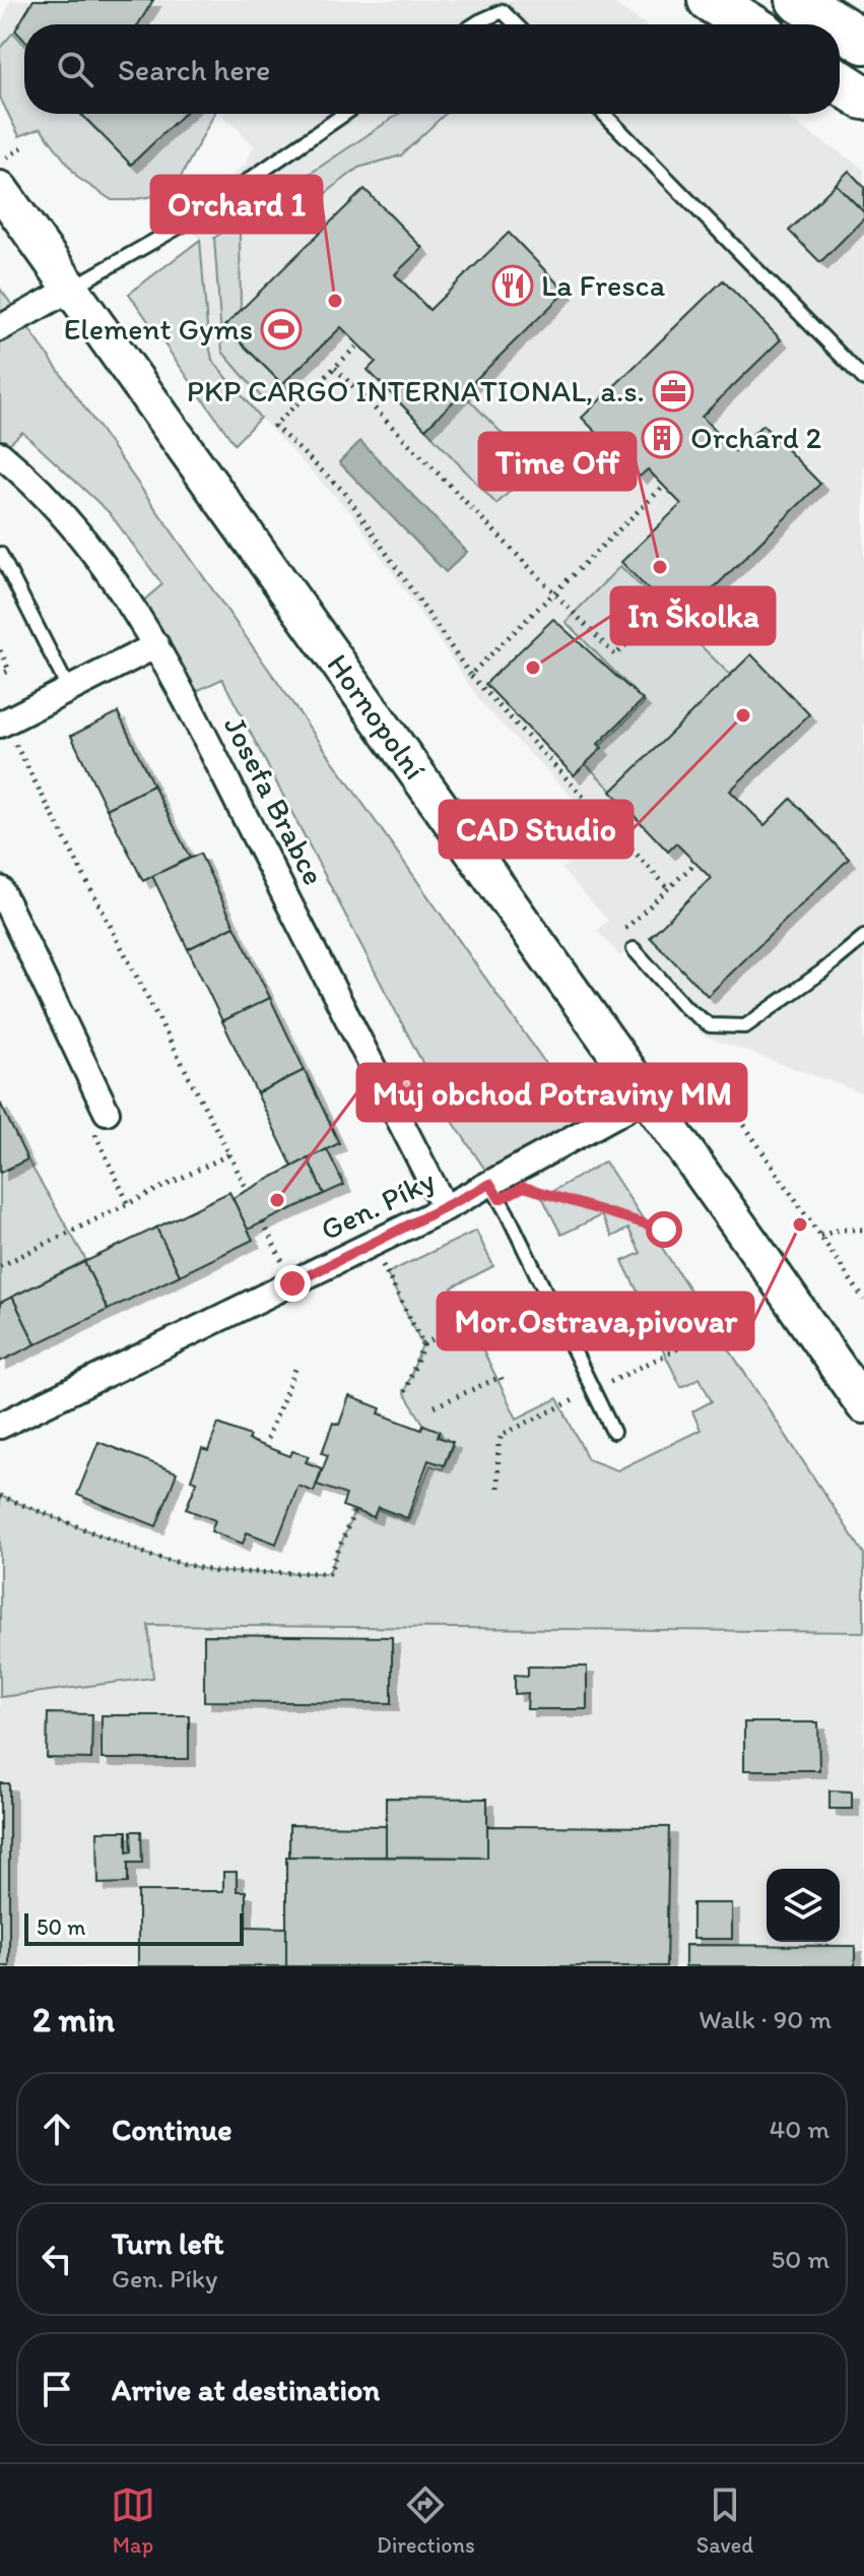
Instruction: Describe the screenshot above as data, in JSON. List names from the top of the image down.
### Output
{
  "streets": {
    "street": ["Hornopolní", "Josefa Brabce", "Gen. Píky"]
  },
  "crossings": [
    ["Hornopolní", "Gen. Píky"],
    ["Josefa Brabce", "Gen. Píky"]
  ],
  "places": {
    "restaurant": ["La Fresca"],
    "other": [
      "Orchard 1",
      "Time Off",
      "In Školka",
      "CAD Studio",
      "Můj obchod Potraviny MM",
      "Mor.Ostrava,pivovar"
    ],
    "sports": ["Element Gyms"],
    "office": ["PKP CARGO INTERNATIONAL, a.s."],
    "building": ["Orchard 2"]
  },
  "scale_bar": "50 m",
  "page": {
    "search": "Search here",
    "scale": "50 m",
    "heading": ["2 min", "Walk · 90 m"],
    "list": [
      ["Continue", "40 m"],
      ["Turn left", "Gen. Píky", "50 m"],
      "Arrive at destination"
    ],
    "nav": ["Map", "Directions", "Saved"]
  }
}
